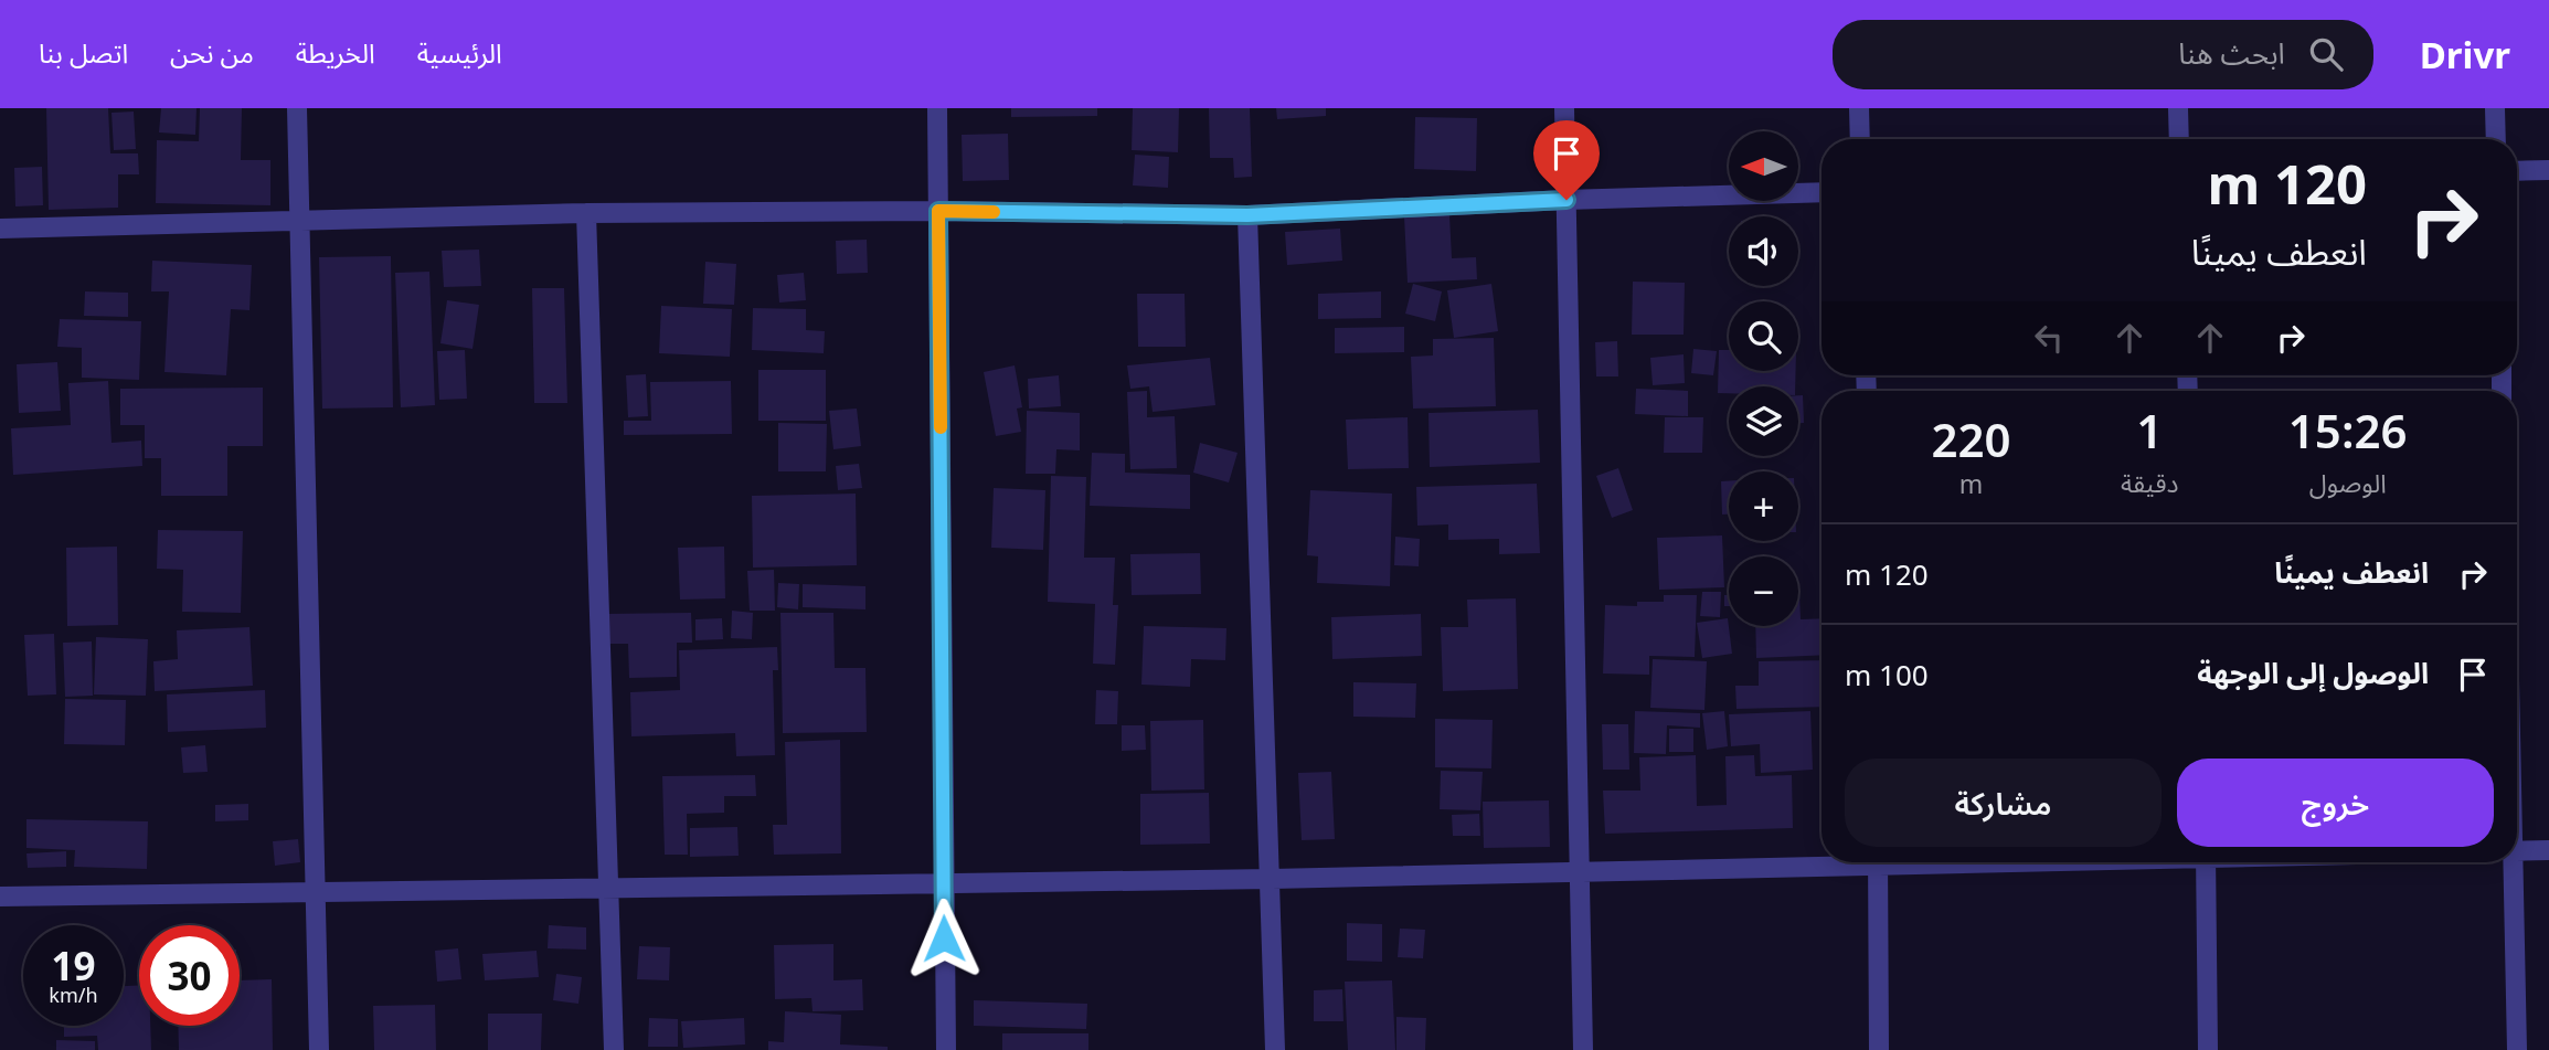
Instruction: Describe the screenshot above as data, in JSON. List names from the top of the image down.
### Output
{
  "north": "left",
  "page": {
    "header": "Drivr",
    "search": "ابحث هنا",
    "nav": [
      "الرئيسية",
      "الخريطة",
      "من نحن",
      "اتصل بنا"
    ],
    "map_buttons": ["+", "−"],
    "turn": ["120 m", "انعطف يمينًا"],
    "eta": [
      "15:26",
      "الوصول",
      "1",
      "دقيقة",
      "220",
      "m"
    ],
    "list": [
      {
        "name": "انعطف يمينًا",
        "value": "120 m"
      },
      {
        "name": "الوصول إلى الوجهة",
        "value": "100 m"
      }
    ],
    "buttons": ["خروج", "مشاركة"],
    "speed": "19 km/h",
    "limit": "30"
  }
}
